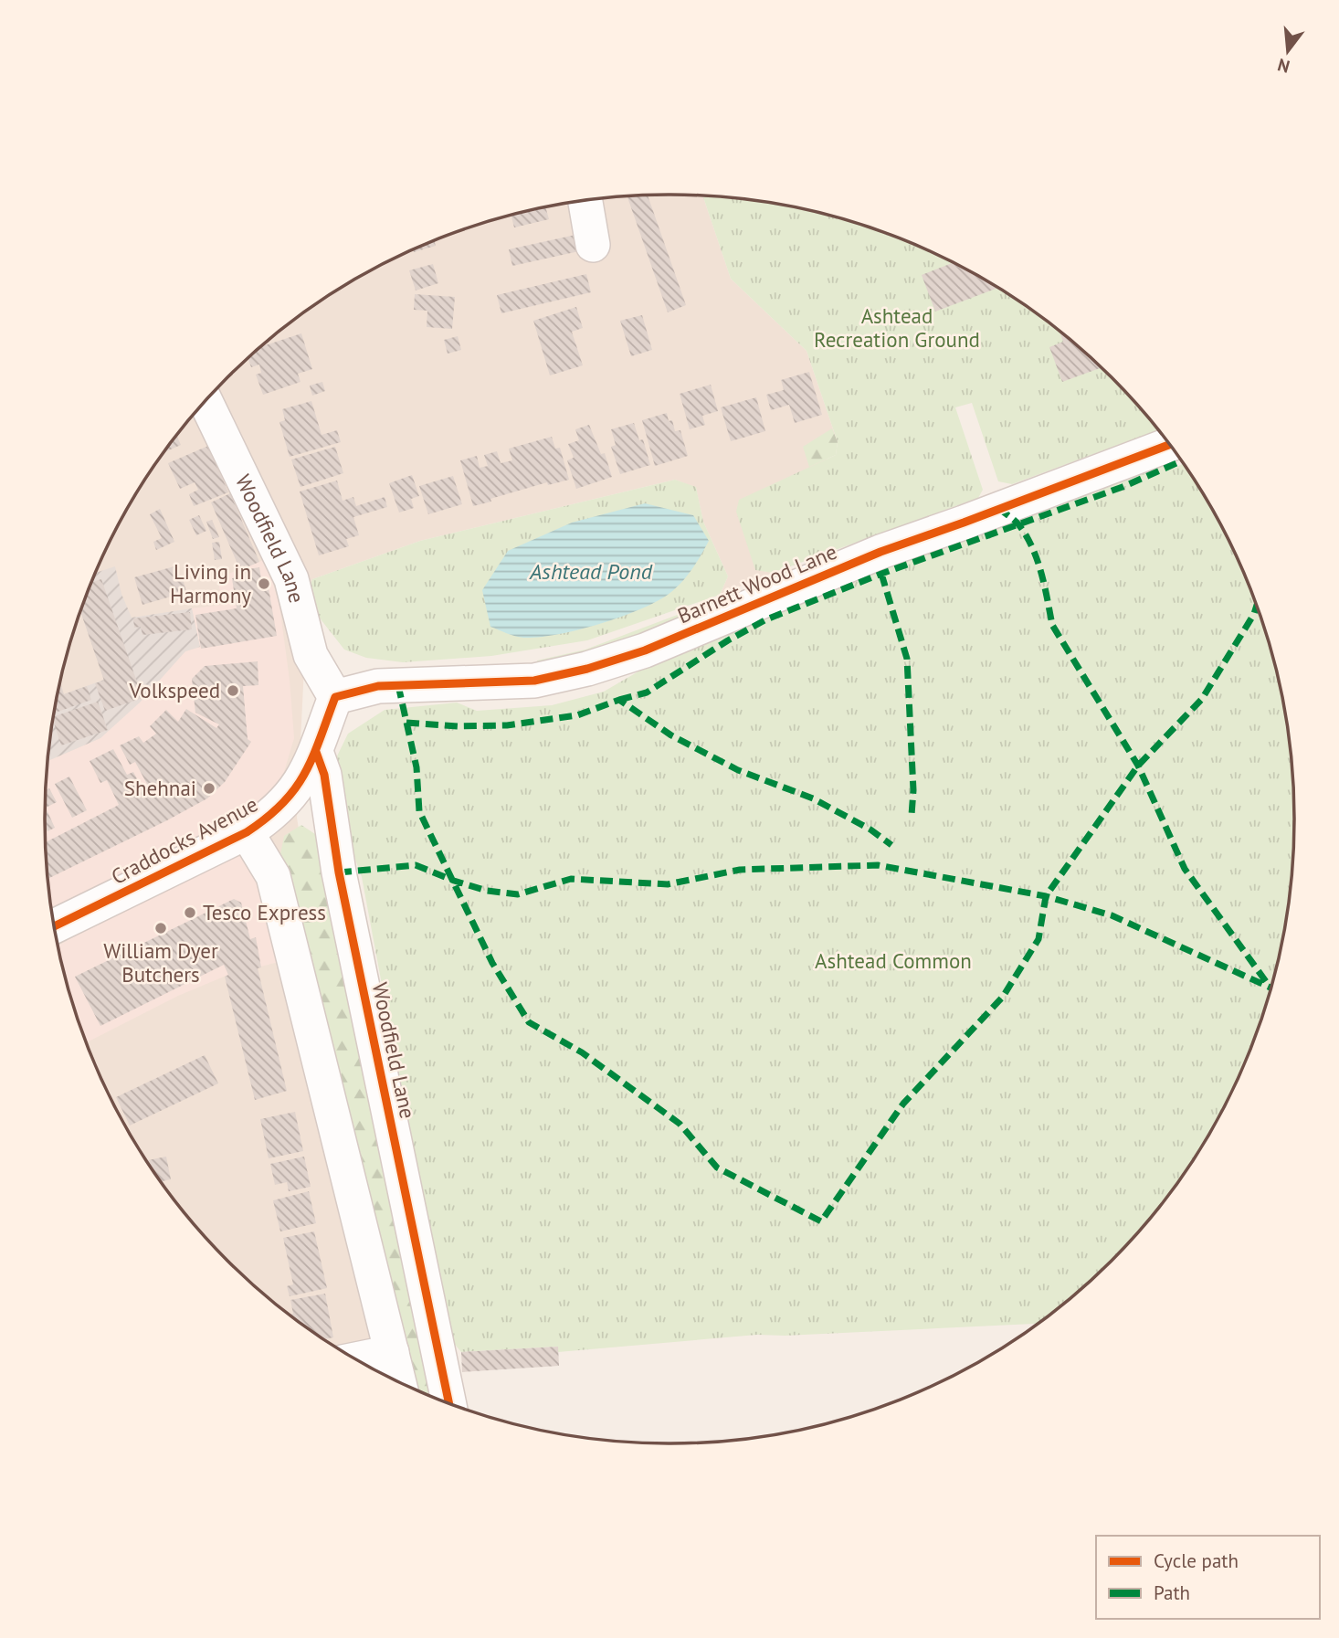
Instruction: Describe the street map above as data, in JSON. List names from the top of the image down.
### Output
{
  "streets": {
    "street": ["Woodfield Lane", "Barnett Wood Lane", "Craddocks Avenue"]
  },
  "crossings": [
    ["Woodfield Lane", "Barnett Wood Lane"],
    ["Woodfield Lane", "Craddocks Avenue"]
  ],
  "water": ["Ashtead Pond"],
  "parks": ["Ashtead Recreation Ground", "Ashtead Common"],
  "places": [
    "Living in Harmony",
    "Volkspeed",
    "Shehnai",
    "Tesco Express",
    "William Dyer Butchers"
  ],
  "legend": ["Cycle path", "Path"],
  "north": "bottom"
}
